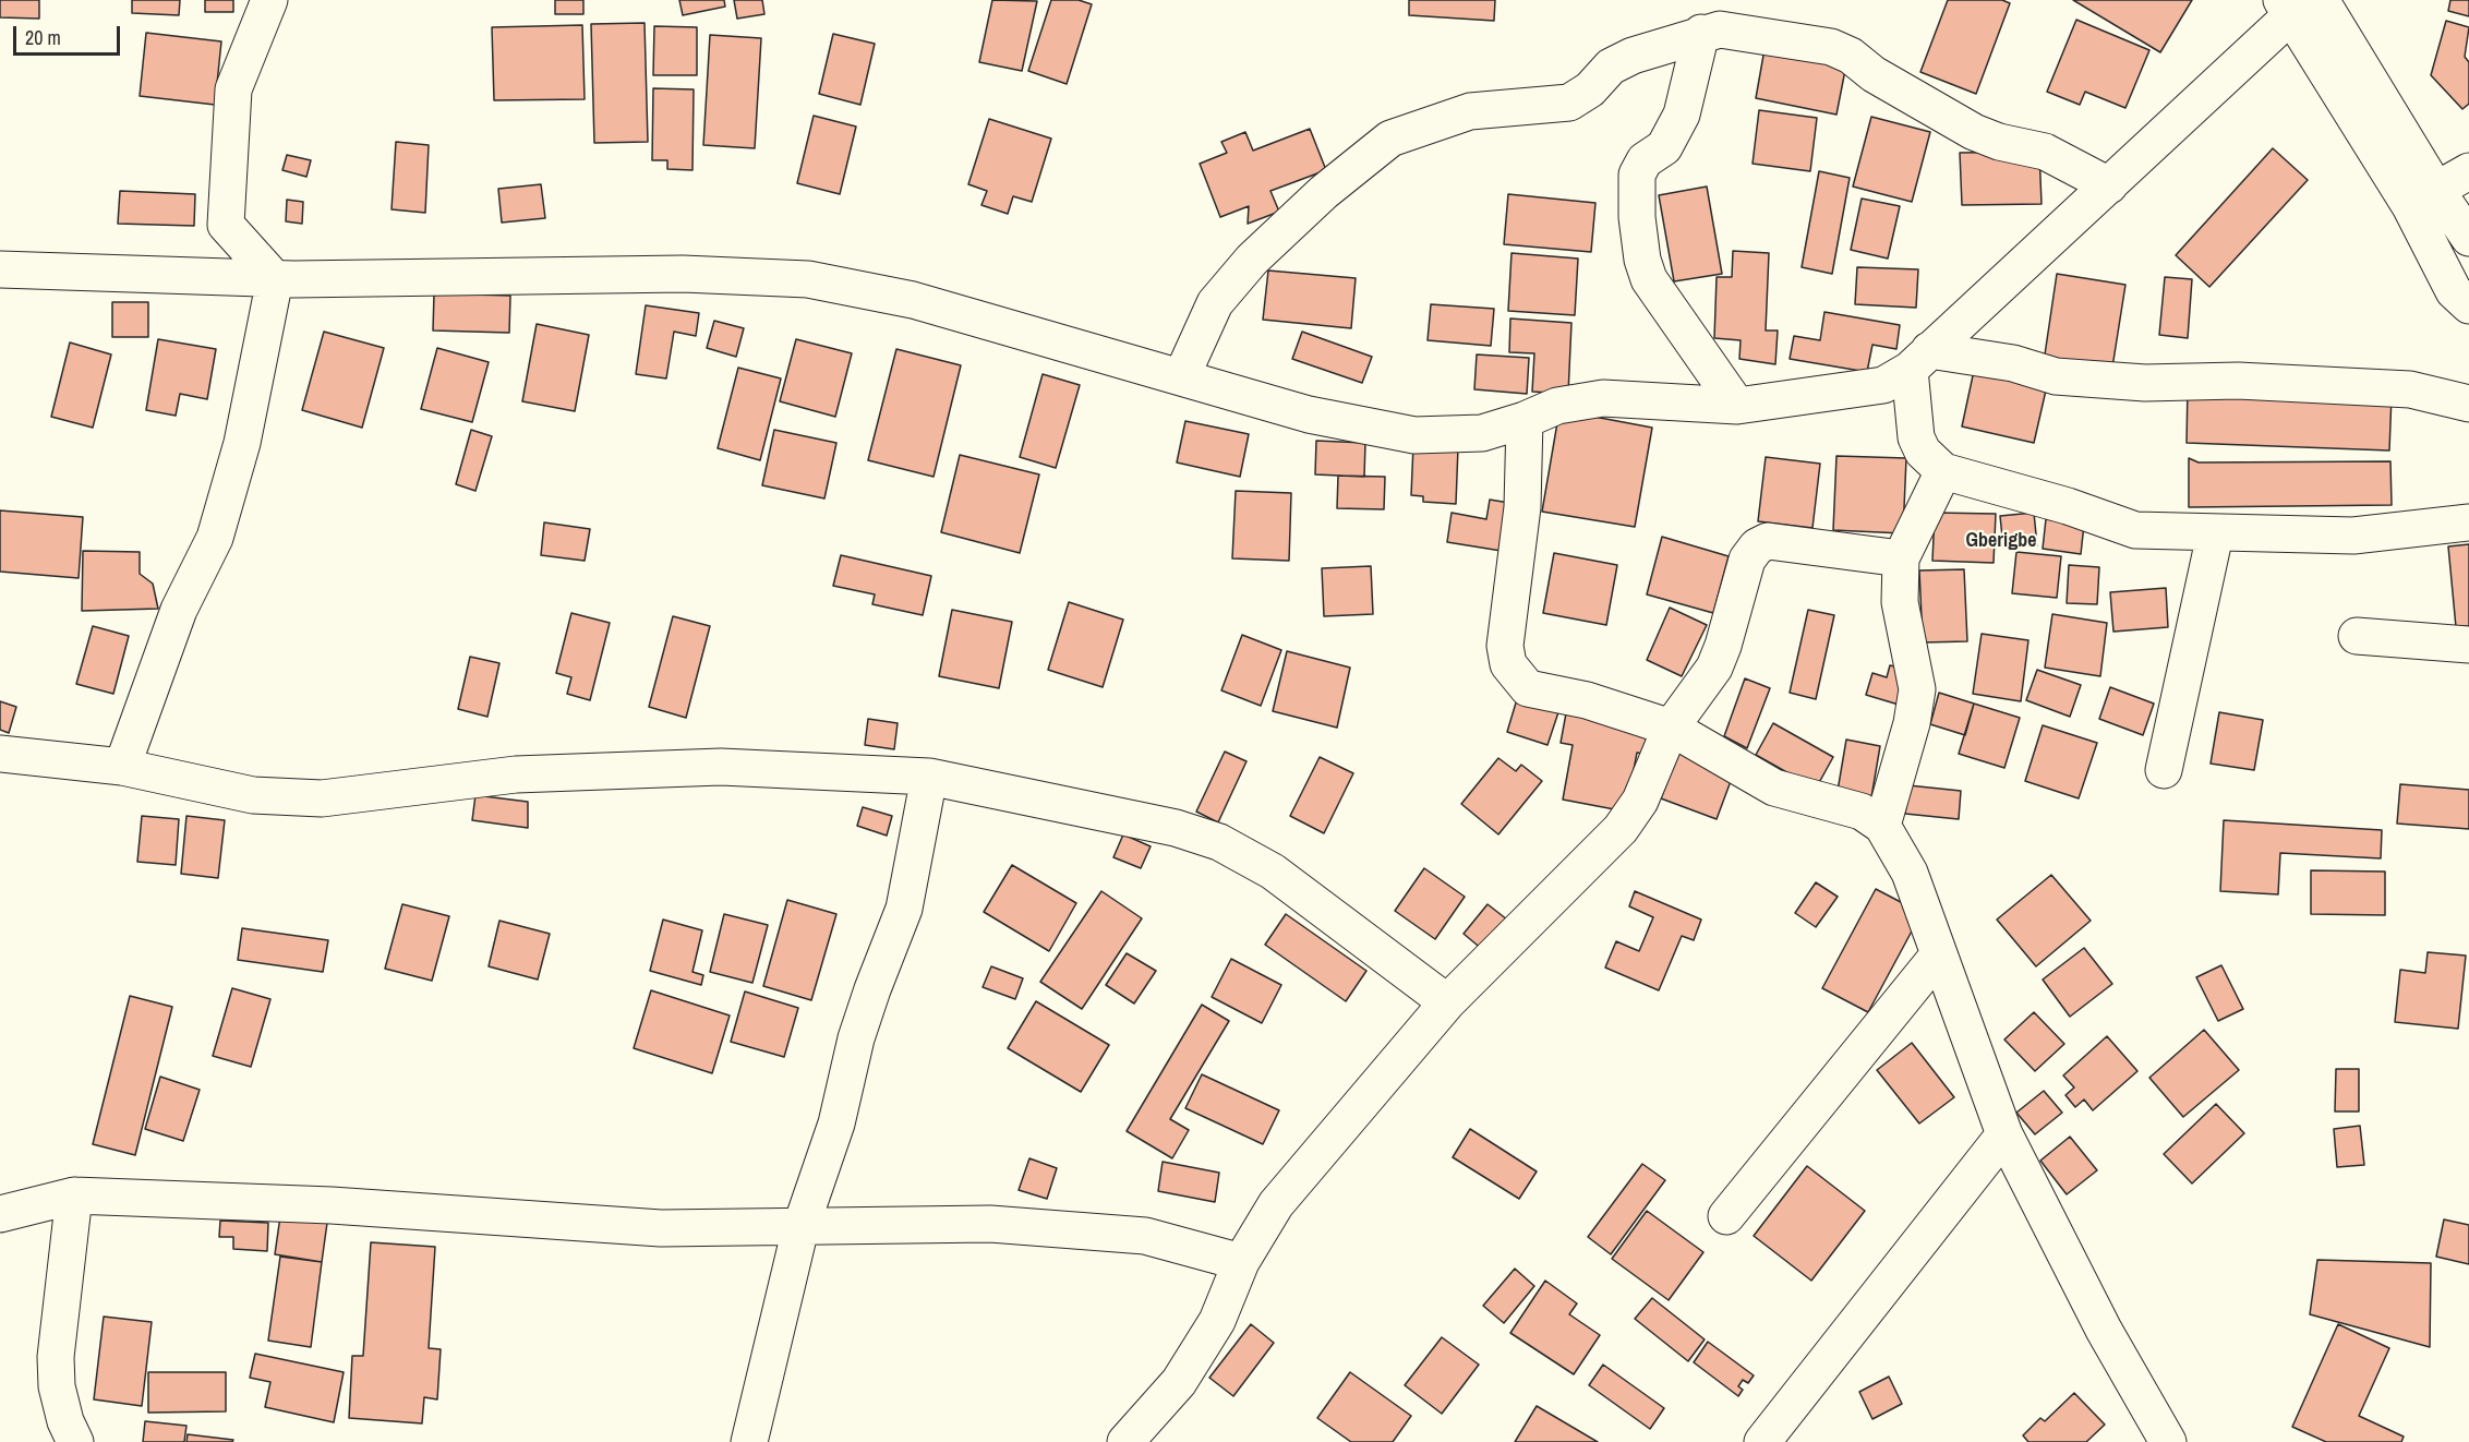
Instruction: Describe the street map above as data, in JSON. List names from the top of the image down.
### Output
{
  "districts": ["Gberigbe"],
  "scale_bar": "20 m"
}
